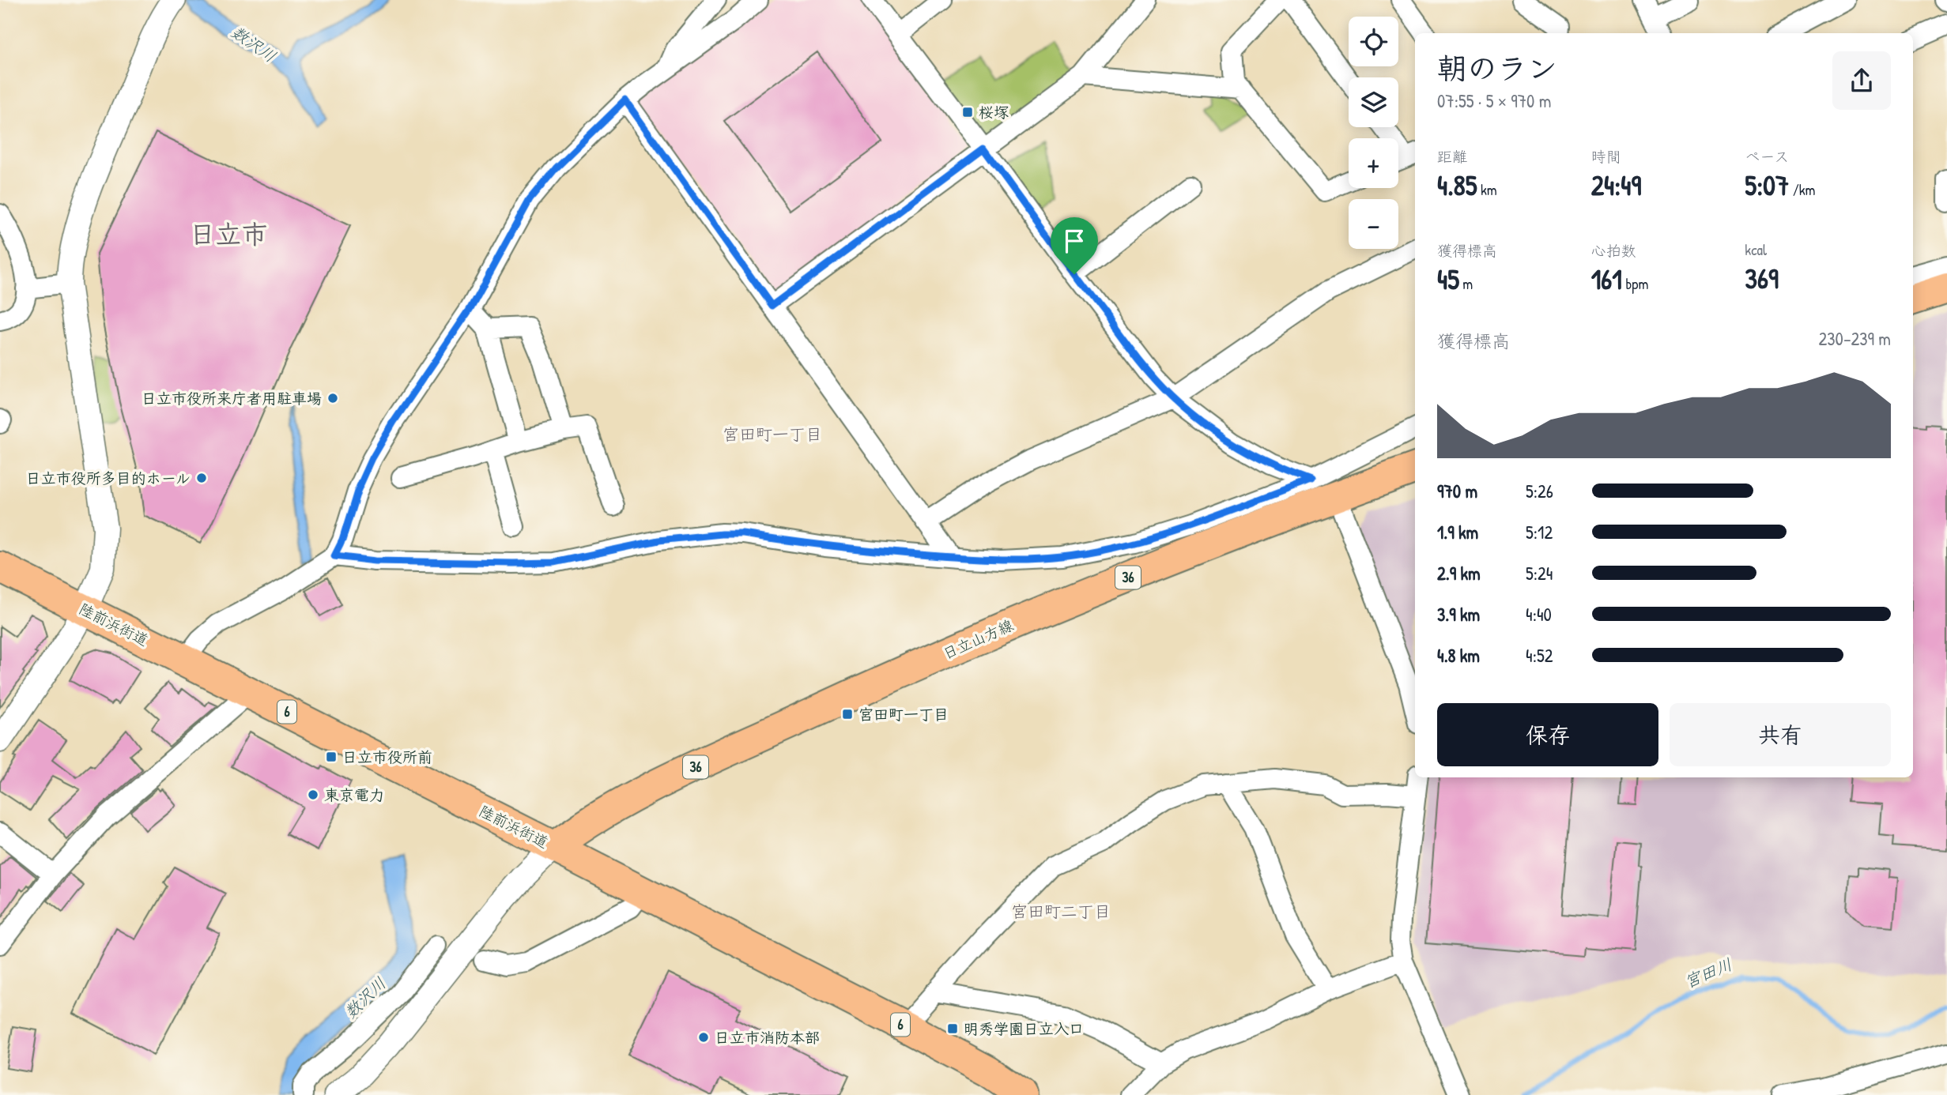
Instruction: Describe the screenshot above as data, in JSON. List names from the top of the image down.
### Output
{
  "streets": {
    "main road": [
      "36",
      "陸前浜街道",
      "日立山方線",
      "6"
    ]
  },
  "crossings": [
    ["陸前浜街道", "日立山方線"]
  ],
  "districts": ["日立市", "宮田町一丁目", "宮田町二丁目"],
  "water": ["数沢川", "宮田川"],
  "places": {
    "transit": [
      "桜塚",
      "宮田町一丁目",
      "日立市役所前",
      "明秀学園日立入口"
    ],
    "other": [
      "日立市役所来庁者用駐車場",
      "日立市役所多目的ホール",
      "東京電力",
      "日立市消防本部"
    ]
  },
  "page": {
    "map_buttons": ["+", "−"],
    "heading": ["朝のラン", "07:55 · 5 × 970 m"],
    "stats": [
      ["距離", "4.85 km"],
      ["時間", "24:49"],
      ["ペース", "5:07 /km"],
      ["獲得標高", "45 m"],
      ["心拍数", "161 bpm"],
      ["kcal", "369"]
    ],
    "chart": ["獲得標高", "230–239 m"],
    "list": [
      {
        "name": "970 m",
        "note": "5:26"
      },
      {
        "name": "1.9 km",
        "note": "5:12"
      },
      {
        "name": "2.9 km",
        "note": "5:24"
      },
      {
        "name": "3.9 km",
        "note": "4:40"
      },
      {
        "name": "4.8 km",
        "note": "4:52"
      }
    ],
    "buttons": ["保存", "共有"]
  }
}
